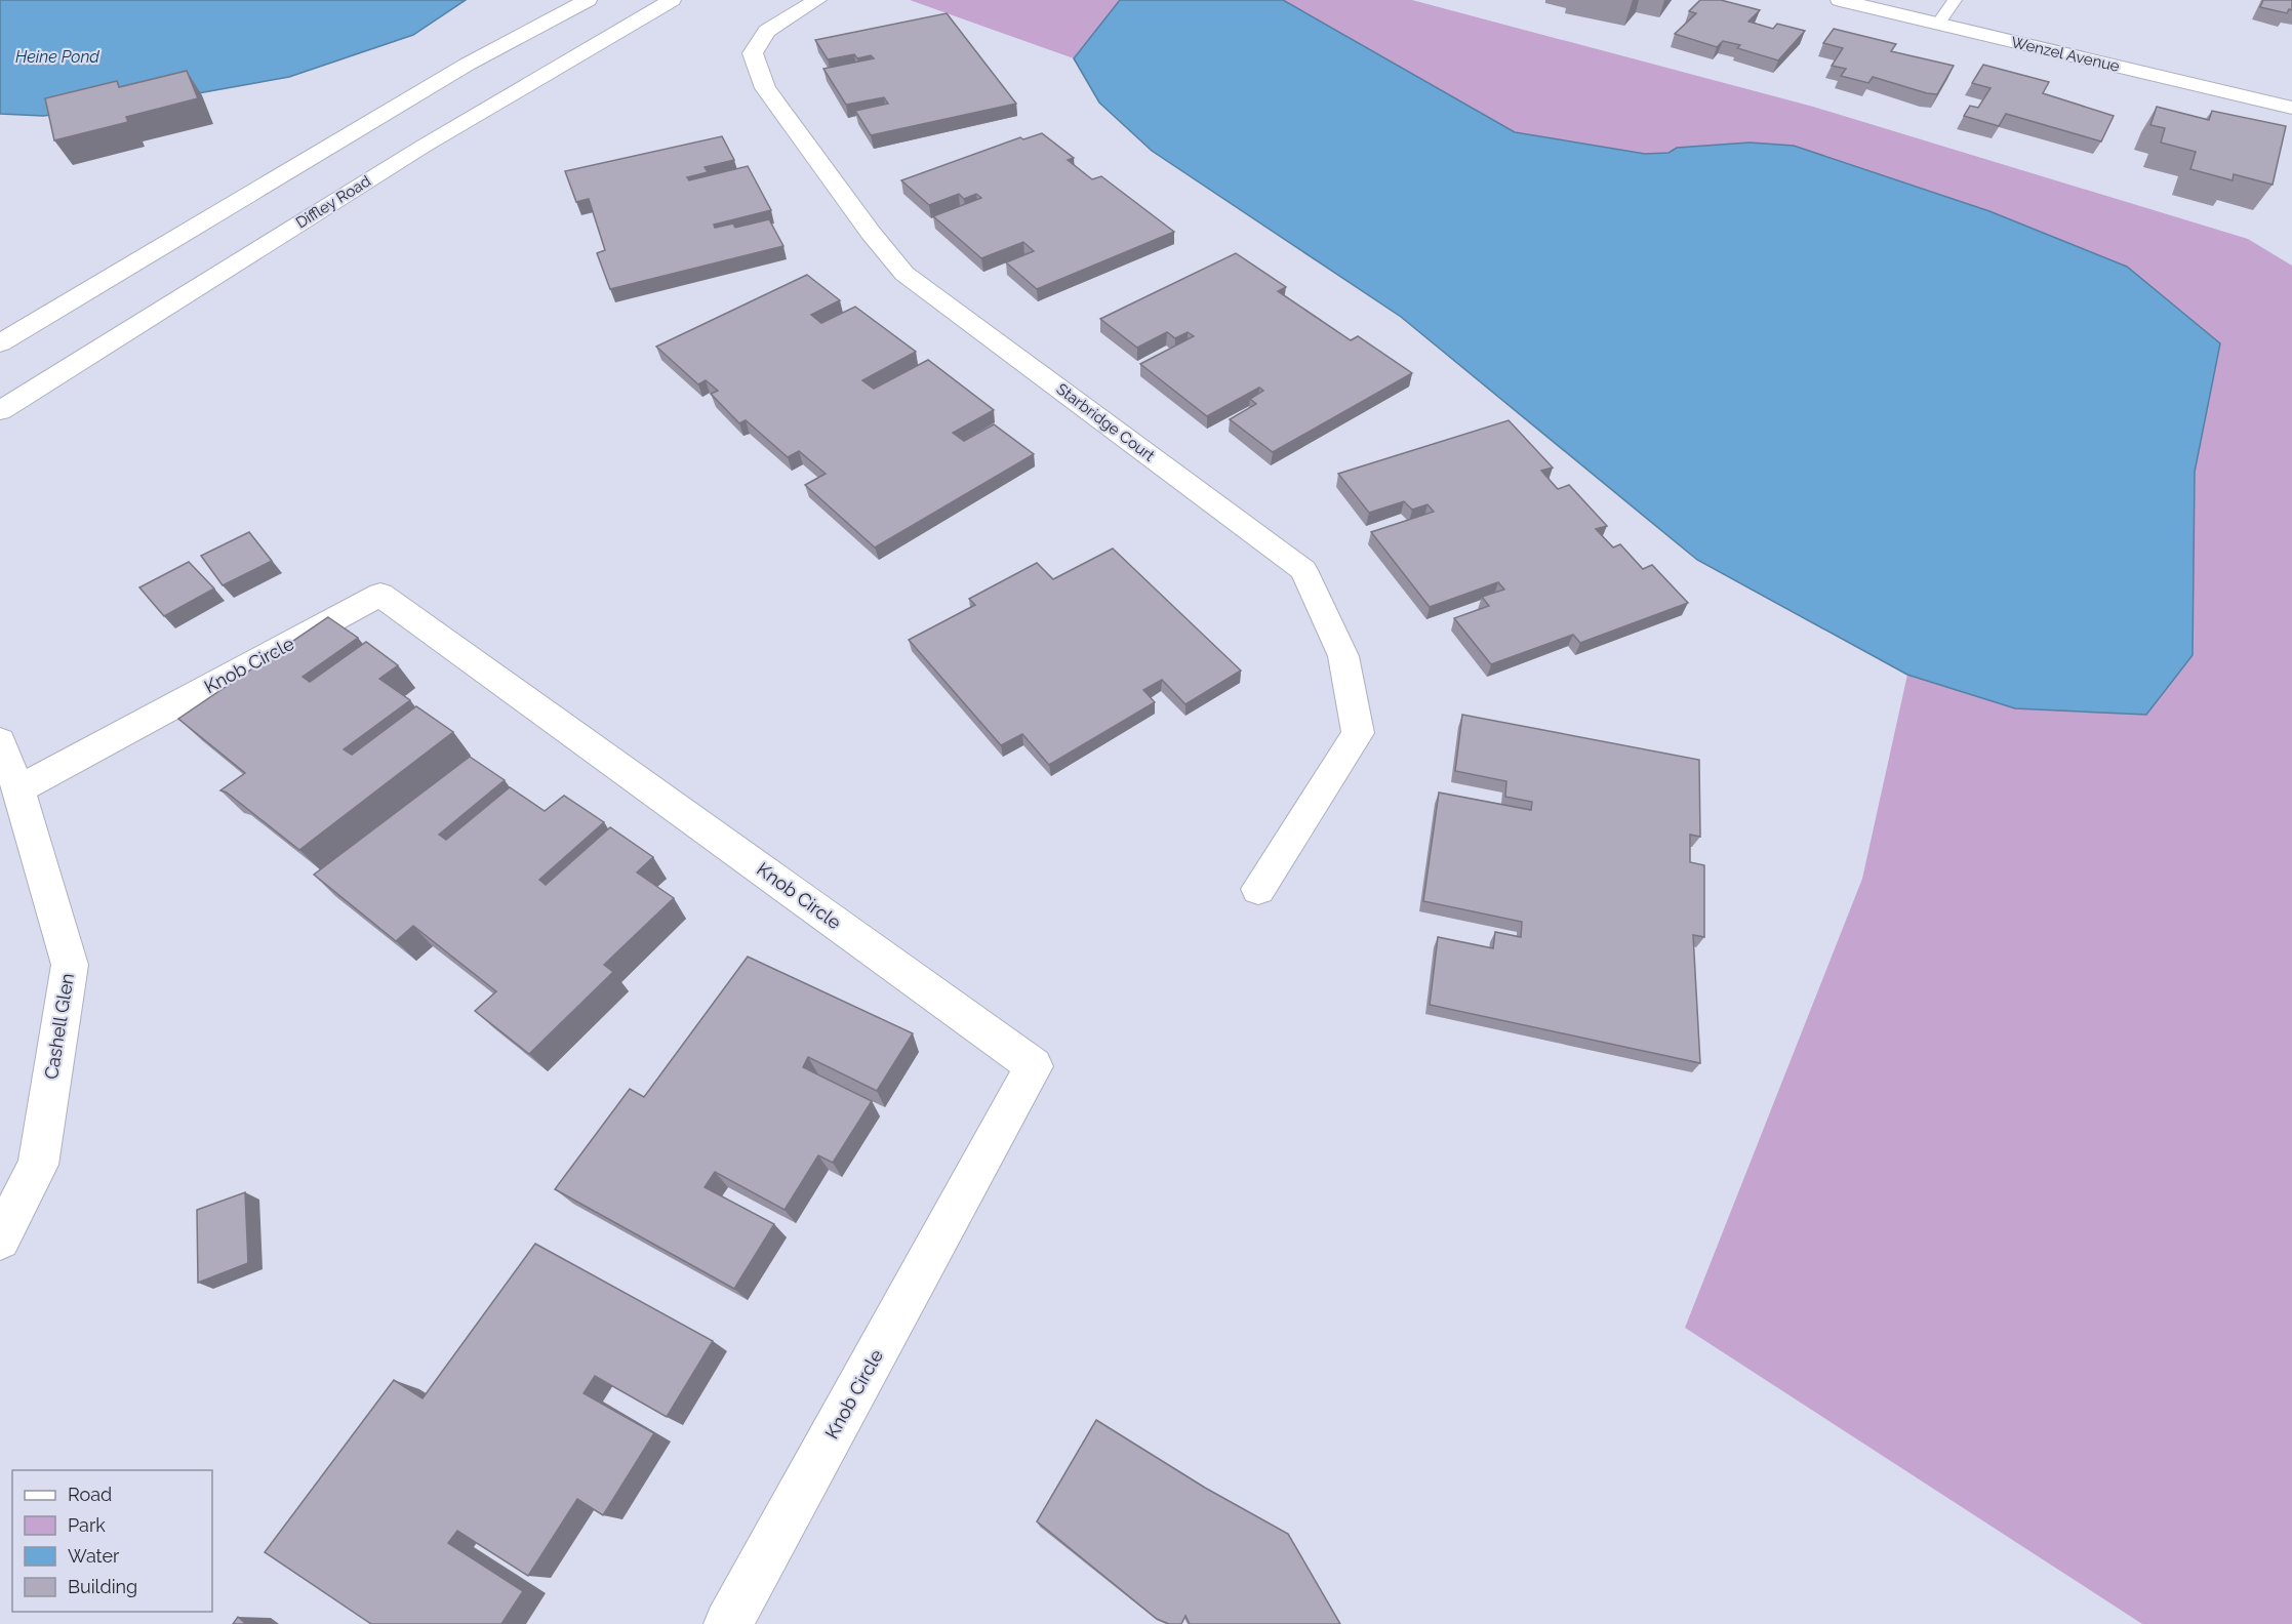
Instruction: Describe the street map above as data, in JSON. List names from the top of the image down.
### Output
{
  "streets": {
    "street": [
      "Wenzel Avenue",
      "Diffley Road",
      "Starbridge Court",
      "Knob Circle",
      "Cashell Glen"
    ]
  },
  "crossings": [
    ["Knob Circle", "Cashell Glen"]
  ],
  "water": ["Heine Pond"],
  "legend": [
    "Road",
    "Park",
    "Water",
    "Building"
  ]
}
